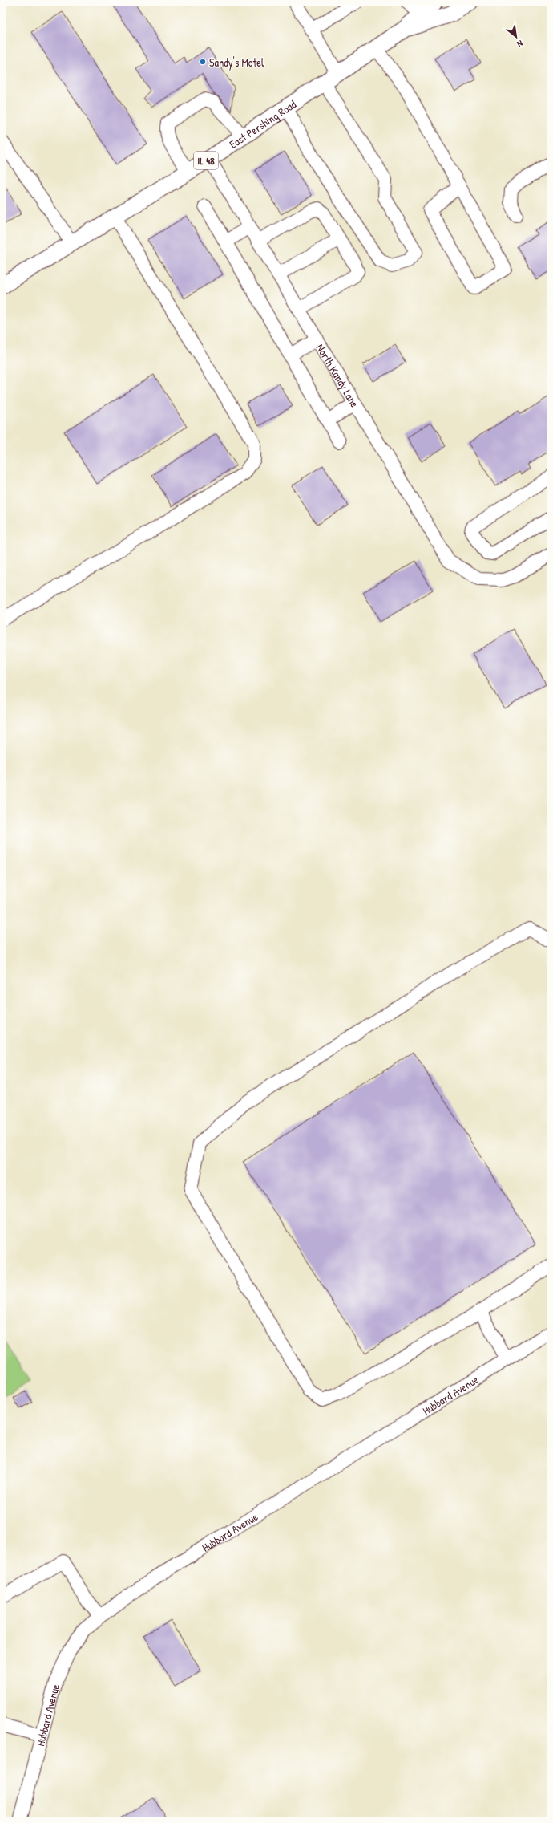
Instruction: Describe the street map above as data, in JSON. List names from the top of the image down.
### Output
{
  "streets": {
    "main road": ["East Pershing Road", "IL 48"],
    "street": ["North Kandy Lane", "Hubbard Avenue"]
  },
  "crossings": [
    ["East Pershing Road", "North Kandy Lane"]
  ],
  "places": ["Sandy's Motel"],
  "north": "bottom right"
}
